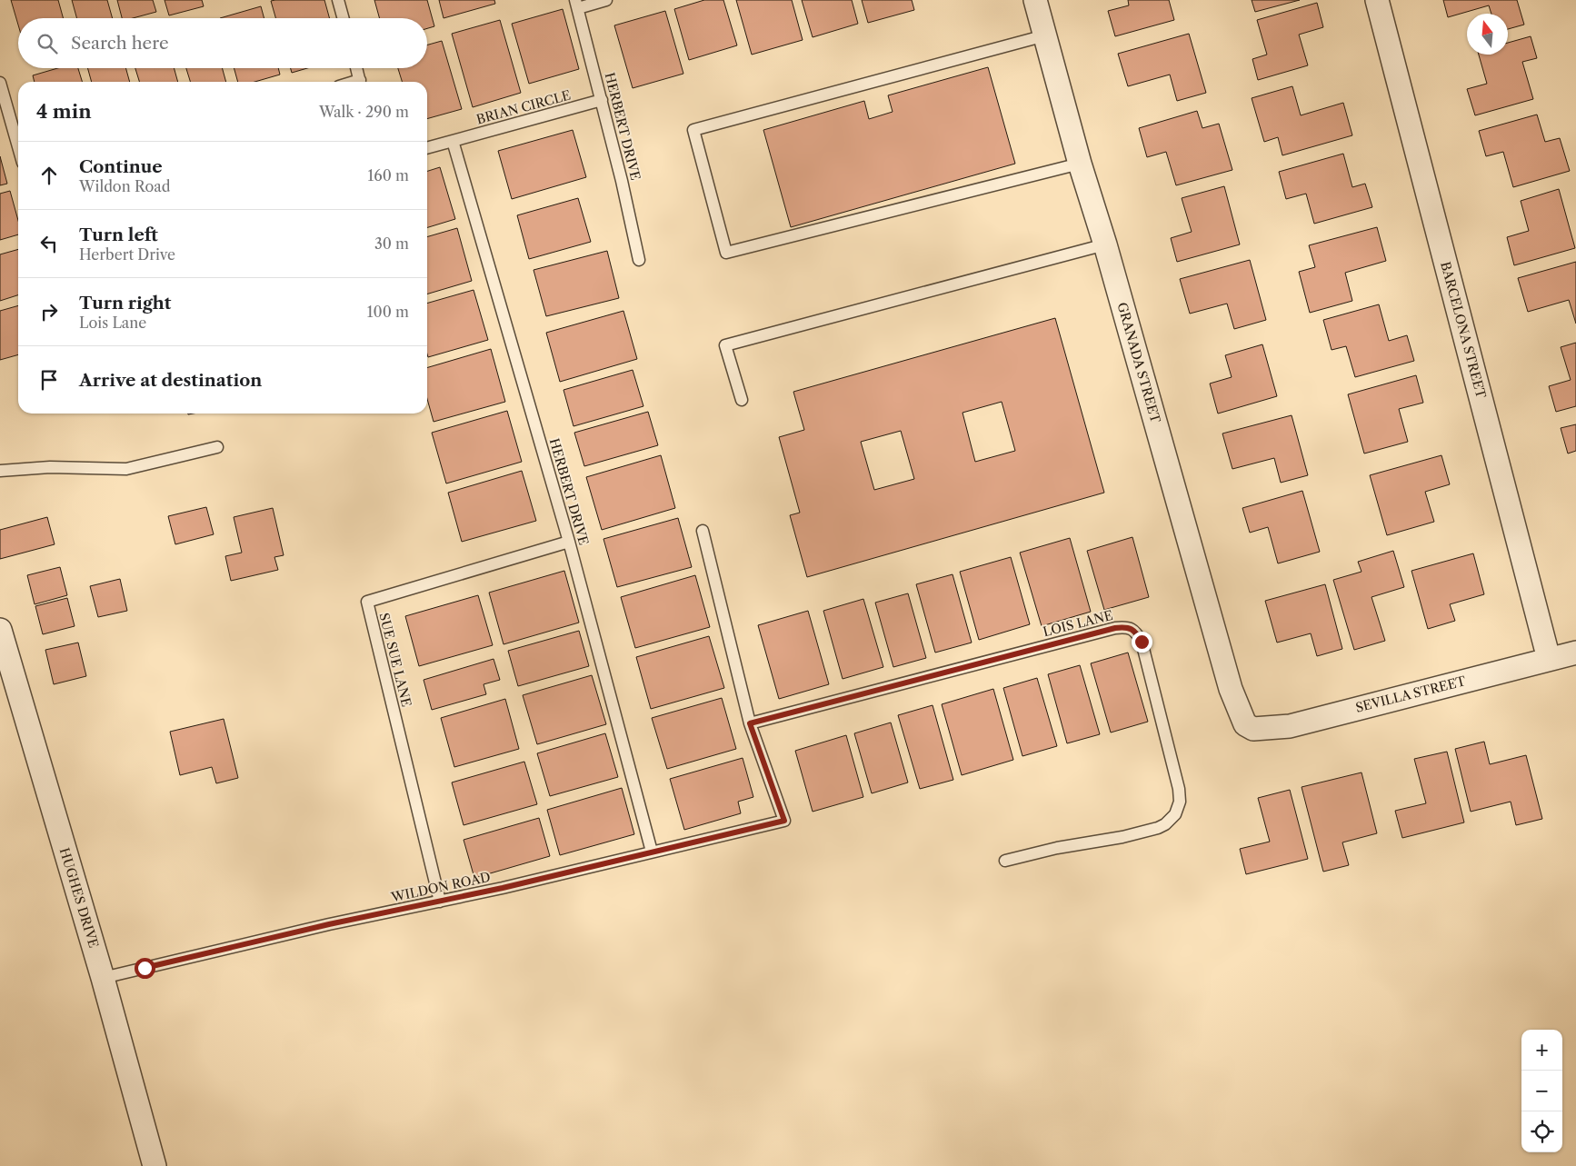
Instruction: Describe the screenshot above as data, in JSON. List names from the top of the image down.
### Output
{
  "streets": {
    "street": [
      "BARCELONA STREET",
      "GRANADA STREET",
      "SEVILLA STREET",
      "HUGHES DRIVE"
    ],
    "lane": [
      "BRIAN CIRCLE",
      "HERBERT DRIVE",
      "LOIS LANE",
      "SUE SUE LANE",
      "WILDON ROAD"
    ]
  },
  "crossings": [
    ["BRIAN CIRCLE", "HERBERT DRIVE"],
    ["HERBERT DRIVE", "SUE SUE LANE"],
    ["HERBERT DRIVE", "WILDON ROAD"],
    ["BARCELONA STREET", "SEVILLA STREET"],
    ["GRANADA STREET", "SEVILLA STREET"],
    ["LOIS LANE", "WILDON ROAD"],
    ["SUE SUE LANE", "WILDON ROAD"],
    ["WILDON ROAD", "HUGHES DRIVE"]
  ],
  "north": "top",
  "page": {
    "search": "Search here",
    "heading": ["4 min", "Walk · 290 m"],
    "list": [
      ["Continue", "Wildon Road", "160 m"],
      ["Turn left", "Herbert Drive", "30 m"],
      ["Turn right", "Lois Lane", "100 m"],
      "Arrive at destination"
    ],
    "map_buttons": ["+", "−"]
  }
}
